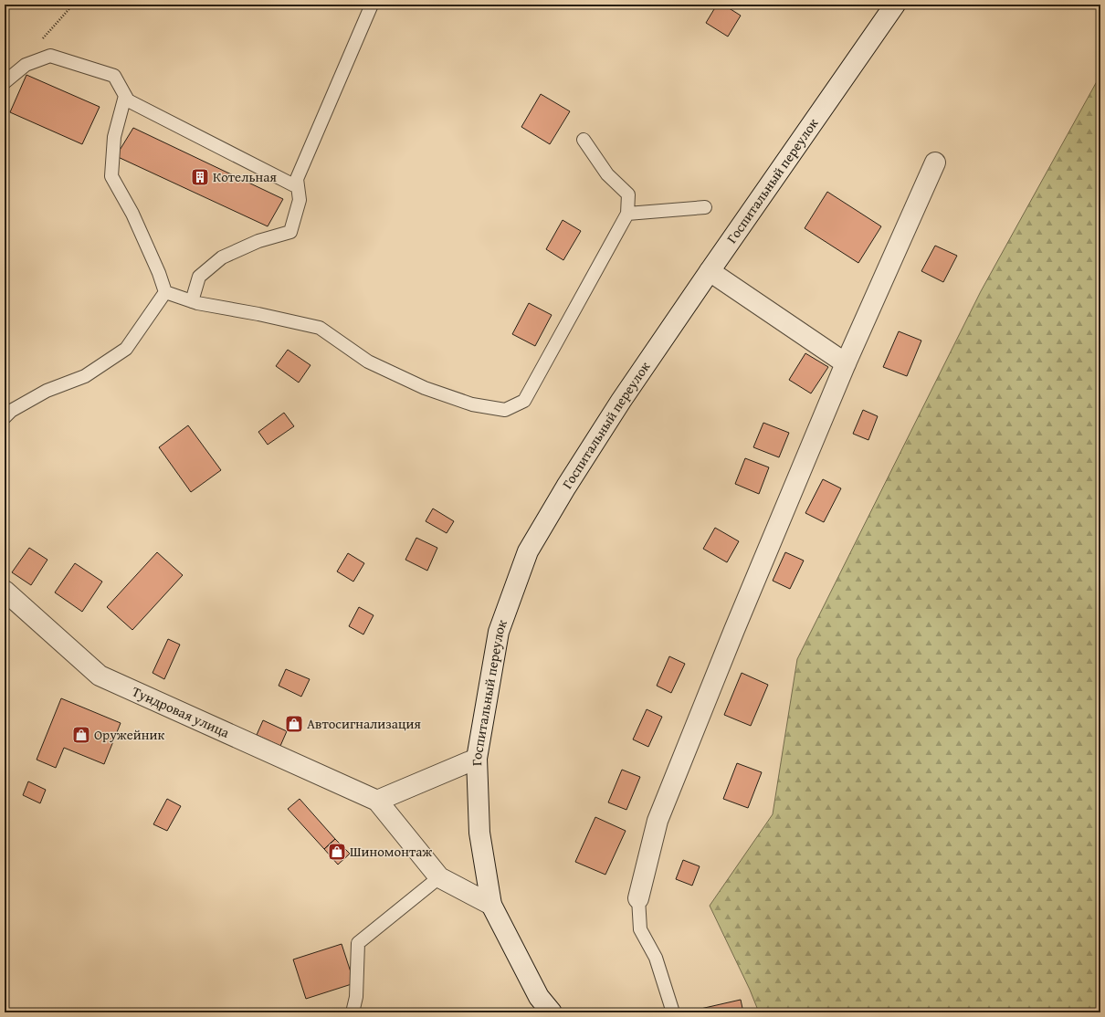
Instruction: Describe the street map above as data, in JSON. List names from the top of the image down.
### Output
{
  "streets": {
    "street": ["Госпитальный переулок", "Тундровая улица"]
  },
  "crossings": [
    ["Госпитальный переулок", "Тундровая улица"]
  ],
  "places": {
    "building": ["Котельная"],
    "shop": ["Автосигнализация", "Оружейник", "Шиномонтаж"]
  }
}
